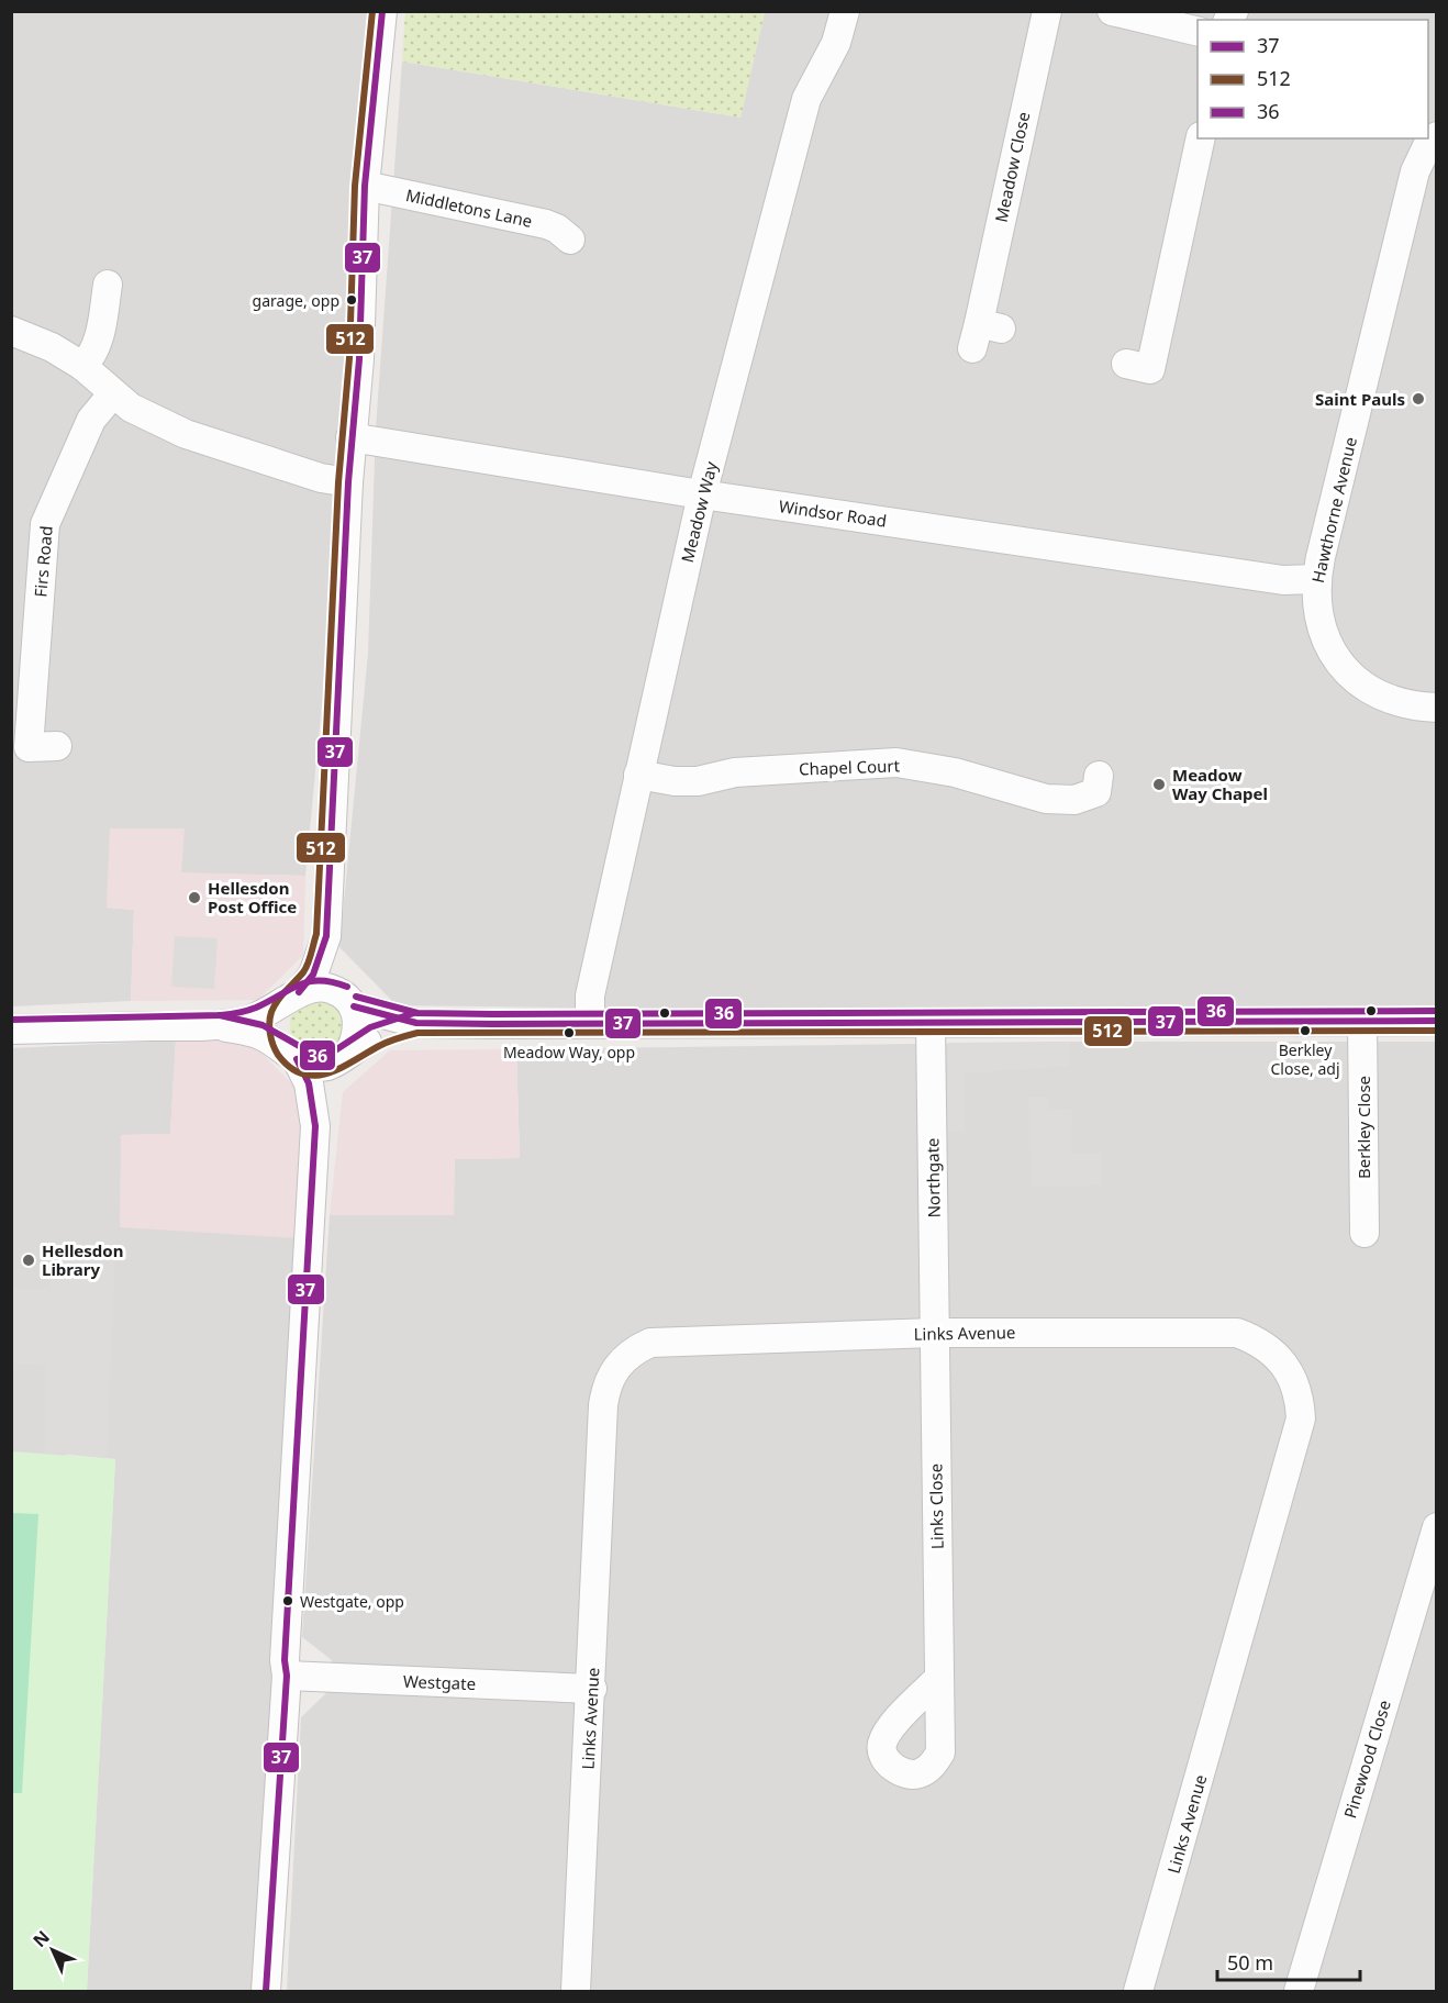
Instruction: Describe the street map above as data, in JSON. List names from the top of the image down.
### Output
{
  "streets": {
    "street": [
      "Meadow Close",
      "Middletons Lane",
      "Hawthorne Avenue",
      "Meadow Way",
      "Windsor Road",
      "Firs Road",
      "Chapel Court",
      "Berkley Close",
      "Northgate",
      "Links Avenue",
      "Links Close",
      "Westgate",
      "Pinewood Close"
    ]
  },
  "crossings": [
    ["Hawthorne Avenue", "Windsor Road"],
    ["Meadow Way", "Windsor Road"],
    ["Meadow Way", "Chapel Court"],
    ["Northgate", "Links Avenue"],
    ["Northgate", "Links Close"],
    ["Links Avenue", "Links Close"],
    ["Links Avenue", "Westgate"]
  ],
  "places": [
    "garage, opp",
    "Saint Pauls",
    "Meadow Way Chapel",
    "Hellesdon Post Office",
    "Berkley Close, adj",
    "Meadow Way, opp",
    "Hellesdon Library",
    "Westgate, opp"
  ],
  "lines": ["transit line 37", "transit line 512", "transit line 36"],
  "legend": ["37", "512", "36"],
  "scale_bar": "50 m",
  "north": "top left"
}
